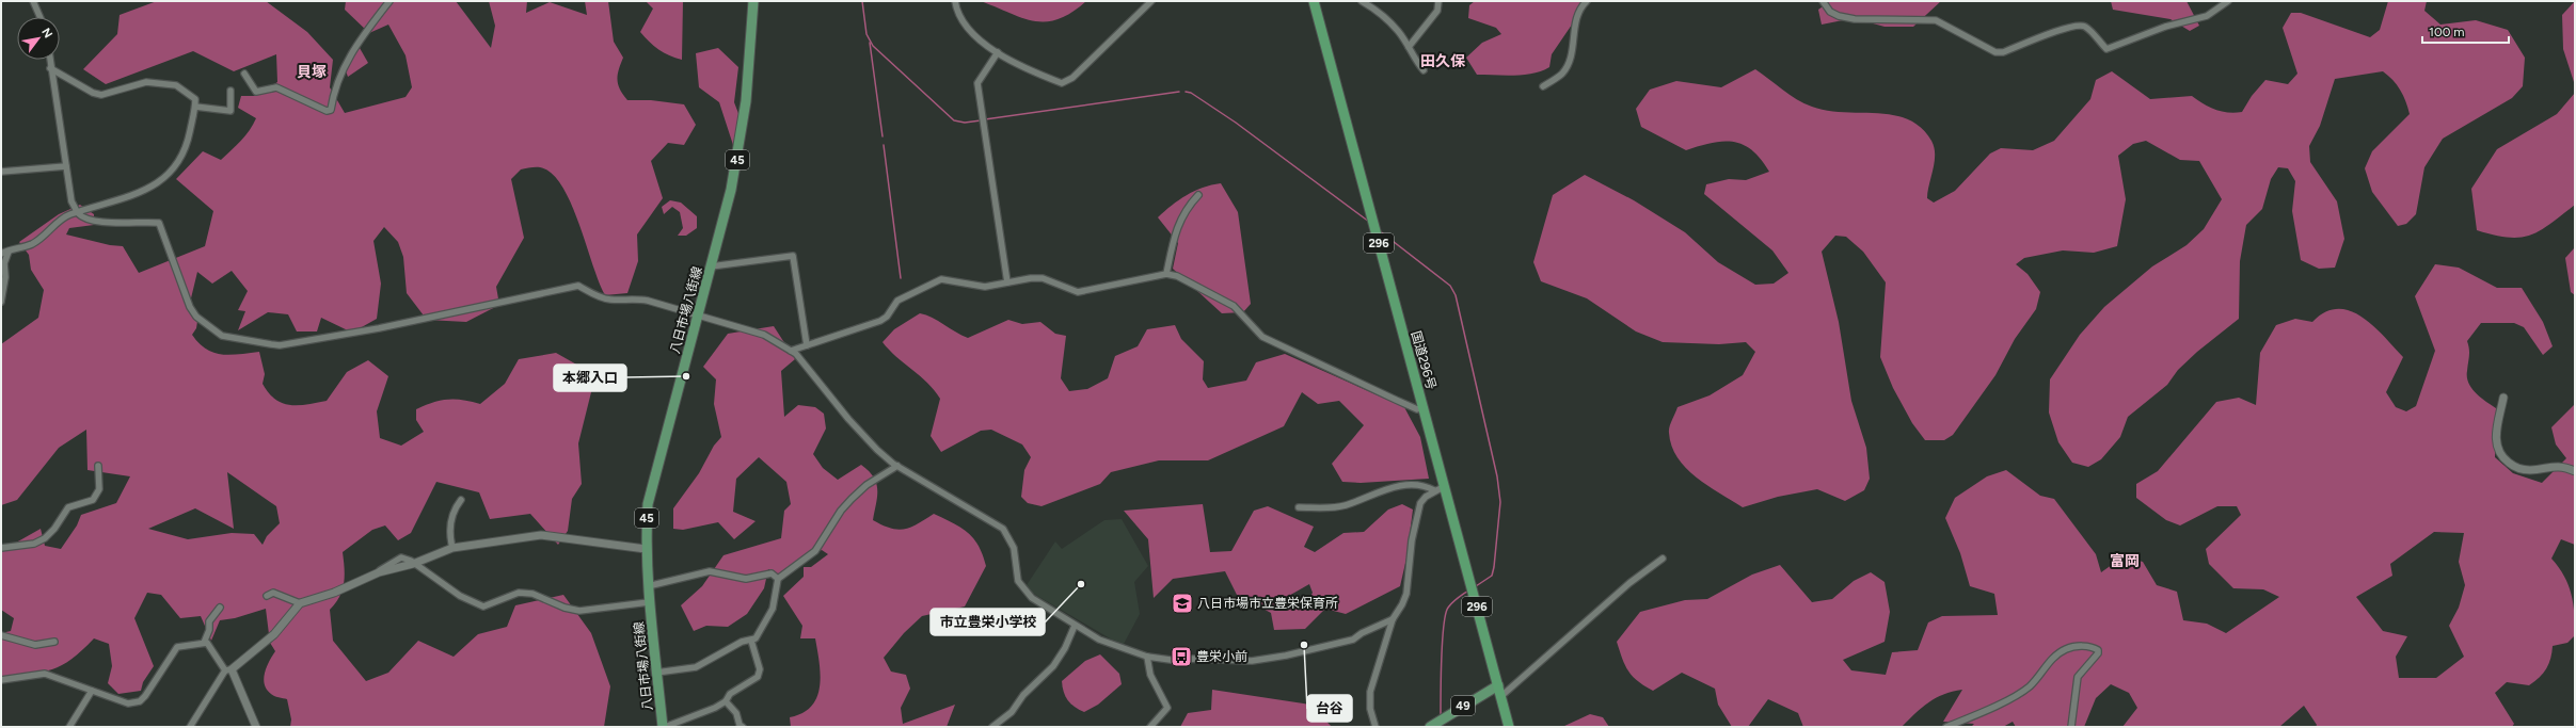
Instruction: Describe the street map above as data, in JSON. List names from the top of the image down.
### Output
{
  "streets": {
    "highway": ["296", "国道296号"],
    "main road": ["45", "八日市場八街線", "49"]
  },
  "crossings": [
    ["国道296号", "49"]
  ],
  "districts": ["田久保", "貝塚", "富岡"],
  "places": {
    "other": ["本郷入口", "市立豊栄小学校", "台谷"],
    "school or university": ["八日市場市立豊栄保育所"],
    "bus stop": ["豊栄小前"]
  },
  "scale_bar": "100 m",
  "north": "top right"
}
